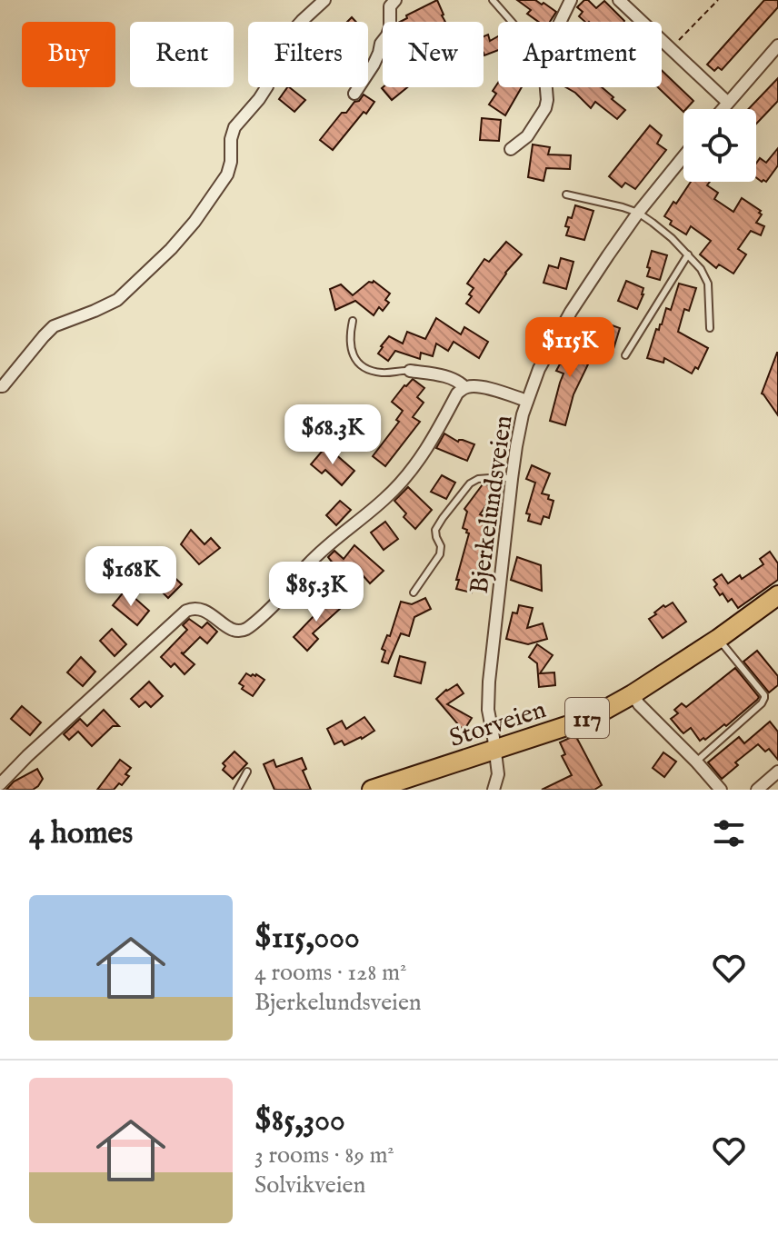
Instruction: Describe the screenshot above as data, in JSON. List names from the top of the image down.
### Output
{
  "streets": {
    "main road": ["117", "Storveien"],
    "street": ["Bjerkelundsveien"]
  },
  "crossings": [
    ["Bjerkelundsveien", "Storveien"]
  ],
  "page": {
    "chip": [
      "Buy",
      "Rent",
      "Filters",
      "New",
      "Apartment"
    ],
    "price": [
      "$115K",
      "$68.3K",
      "$168K",
      "$85.3K"
    ],
    "heading": "4 homes",
    "list": [
      {
        "name": "$115,000",
        "note": "4 rooms · 128 m² · Bjerkelundsveien"
      },
      {
        "name": "$85,300",
        "note": "3 rooms · 89 m² · Solvikveien"
      }
    ]
  }
}
